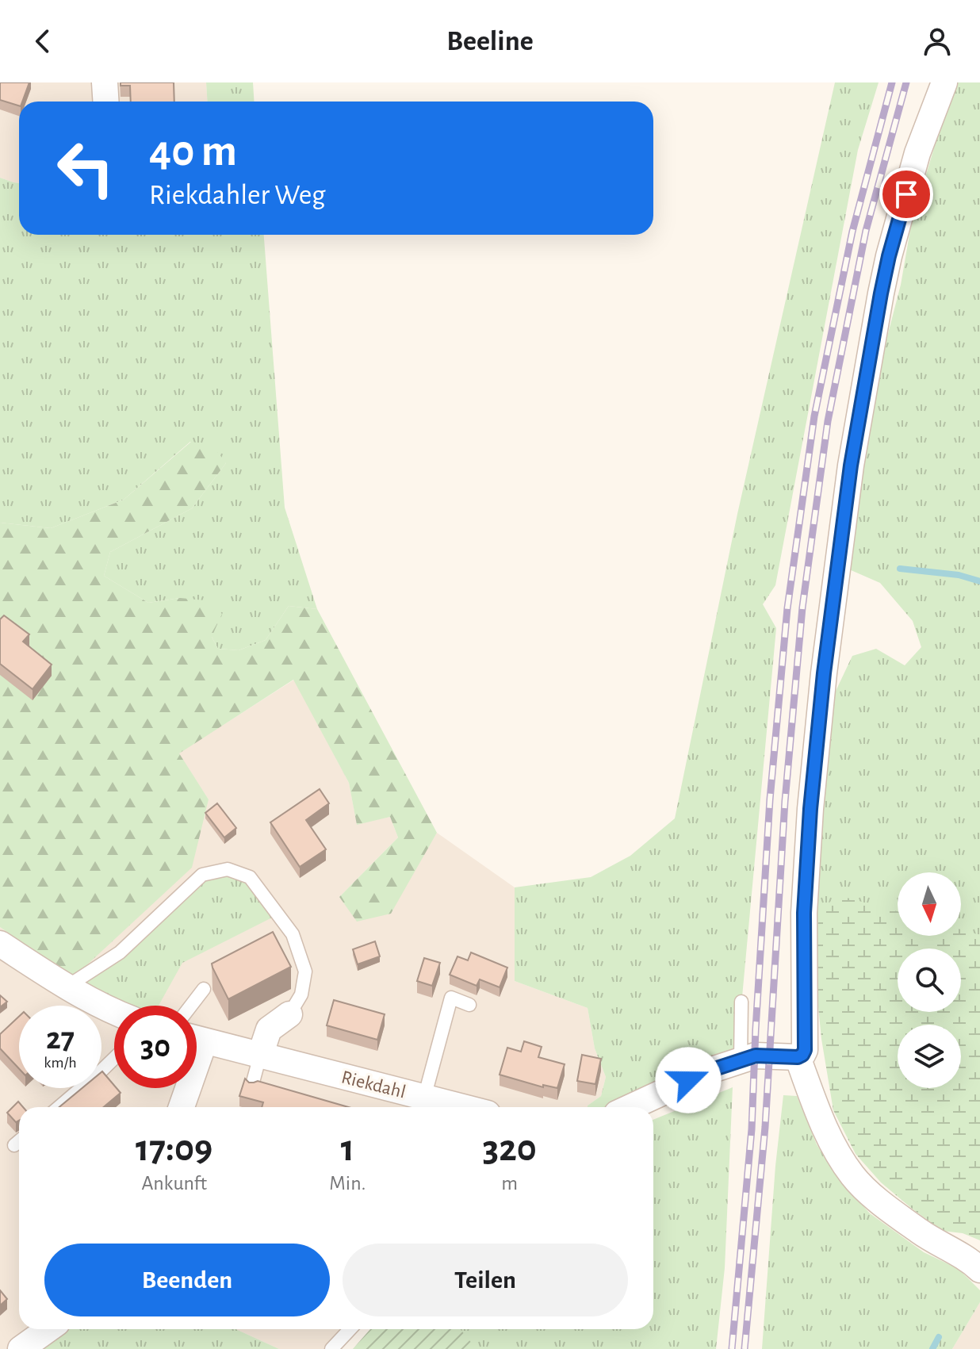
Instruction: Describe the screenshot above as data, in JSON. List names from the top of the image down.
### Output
{
  "streets": {
    "street": ["Riekdahl"]
  },
  "north": "bottom",
  "page": {
    "header": "Beeline",
    "turn": ["40 m", "Riekdahler Weg"],
    "speed": "27 km/h",
    "limit": "30",
    "eta": [
      "17:09",
      "Ankunft",
      "1",
      "Min.",
      "320",
      "m"
    ],
    "buttons": ["Beenden", "Teilen"]
  }
}
